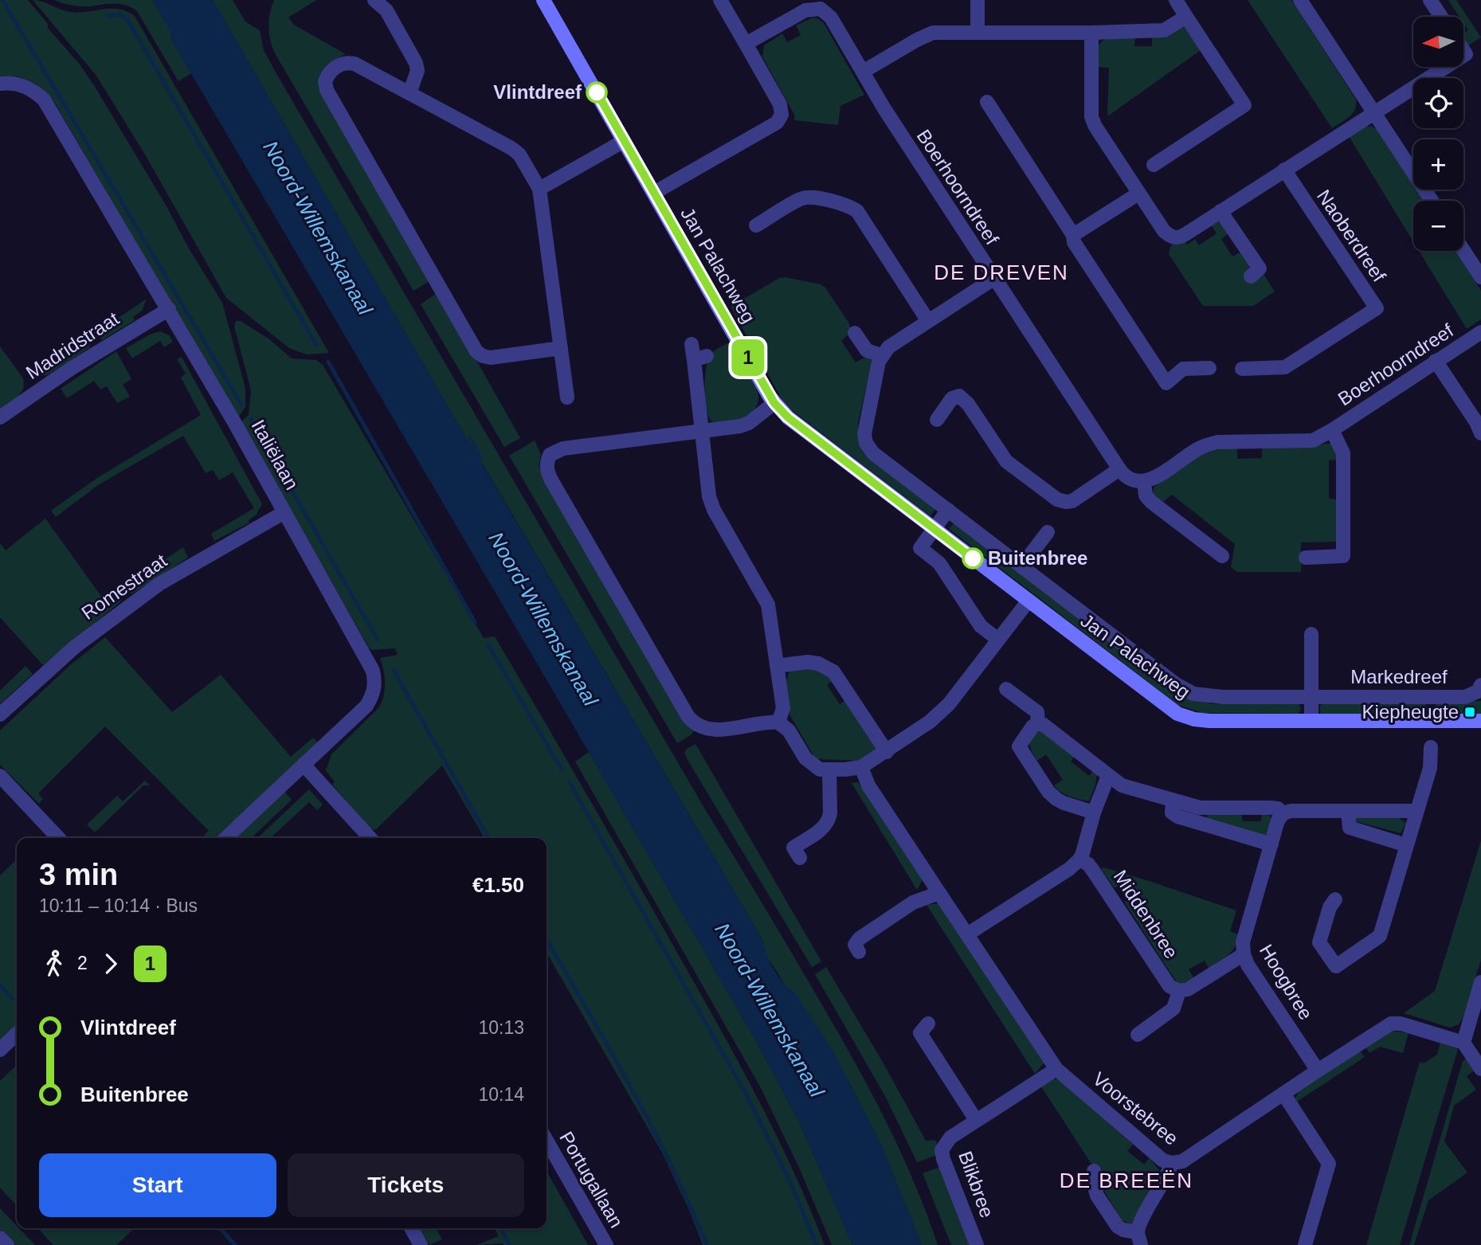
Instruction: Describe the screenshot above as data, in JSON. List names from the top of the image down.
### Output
{
  "streets": {
    "street": [
      "Boerhoorndreef",
      "Naoberdreef",
      "Jan Palachweg",
      "Madridstraat",
      "Italiëlaan",
      "Romestraat",
      "Markedreef",
      "Middenbree",
      "Hoogbree",
      "Voorstebree",
      "Portugallaan",
      "Blikbree"
    ]
  },
  "crossings": [
    ["Madridstraat", "Italiëlaan"],
    ["Italiëlaan", "Romestraat"],
    ["Hoogbree", "Voorstebree"],
    ["Voorstebree", "Blikbree"]
  ],
  "districts": ["DE DREVEN", "DE BREEËN"],
  "water": ["Noord-Willemskanaal"],
  "places": {
    "other": ["Vlintdreef", "Buitenbree"],
    "transit": ["Kiepheugte"]
  },
  "lines": ["bus line 1"],
  "north": "left",
  "page": {
    "on_map": "1",
    "map_buttons": ["+", "−"],
    "heading": ["3 min", "10:11 – 10:14 · Bus", "€1.50"],
    "legs": ["2", "1"],
    "list": [
      {
        "name": "Vlintdreef",
        "value": "10:13"
      },
      {
        "name": "Buitenbree",
        "value": "10:14"
      }
    ],
    "buttons": ["Start", "Tickets"]
  }
}
